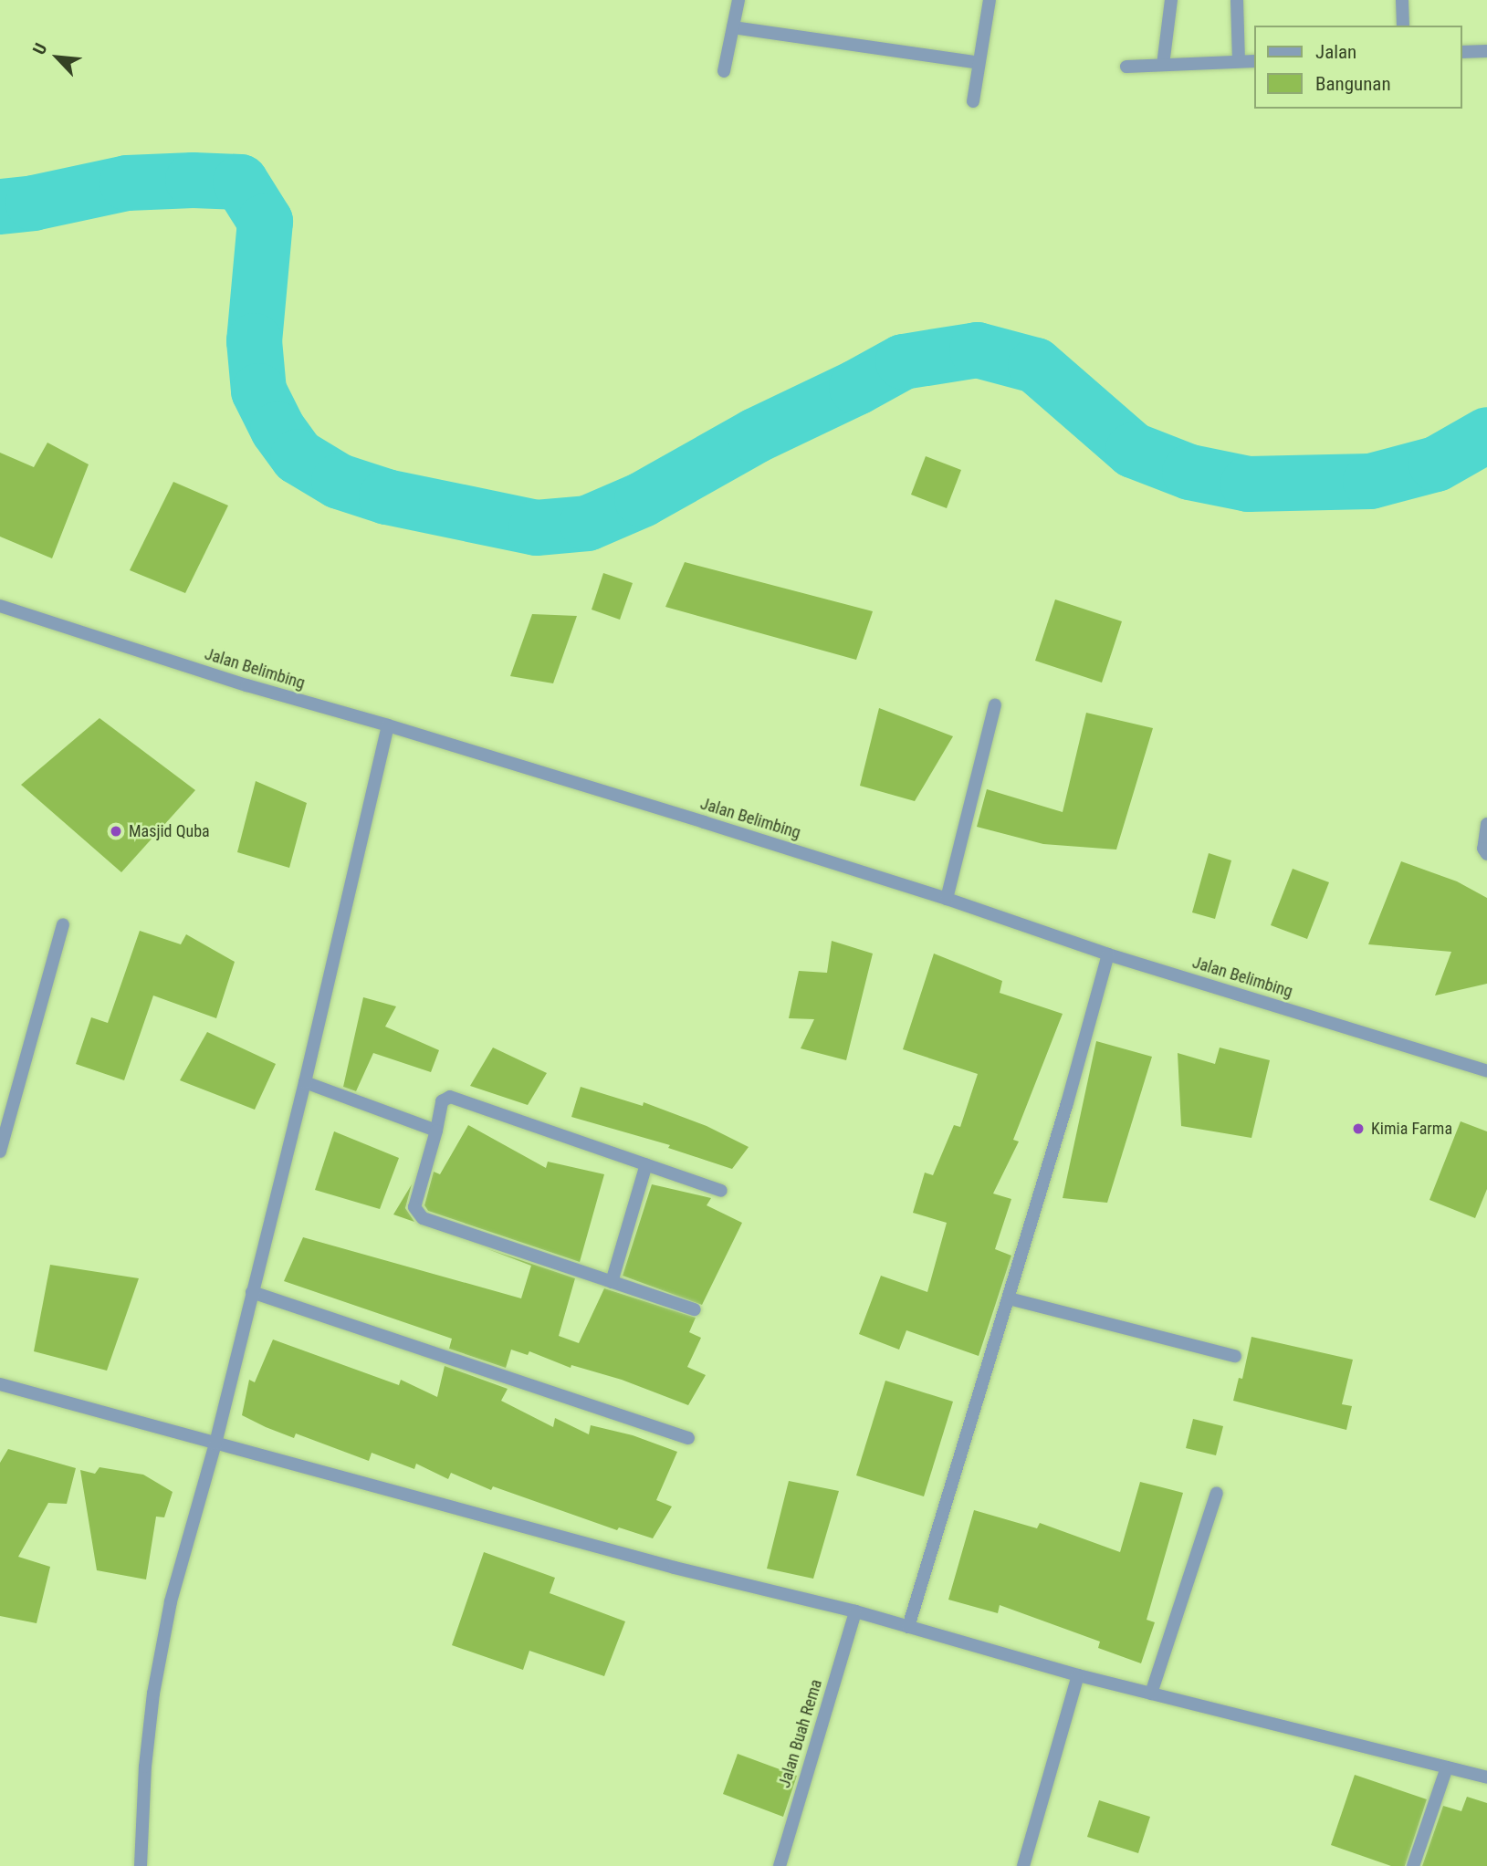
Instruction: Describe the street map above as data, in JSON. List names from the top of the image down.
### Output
{
  "streets": {
    "street": ["Jalan Belimbing", "Jalan Buah Rema"]
  },
  "places": ["Masjid Quba", "Kimia Farma"],
  "legend": ["Jalan", "Bangunan"],
  "north": "top left"
}
